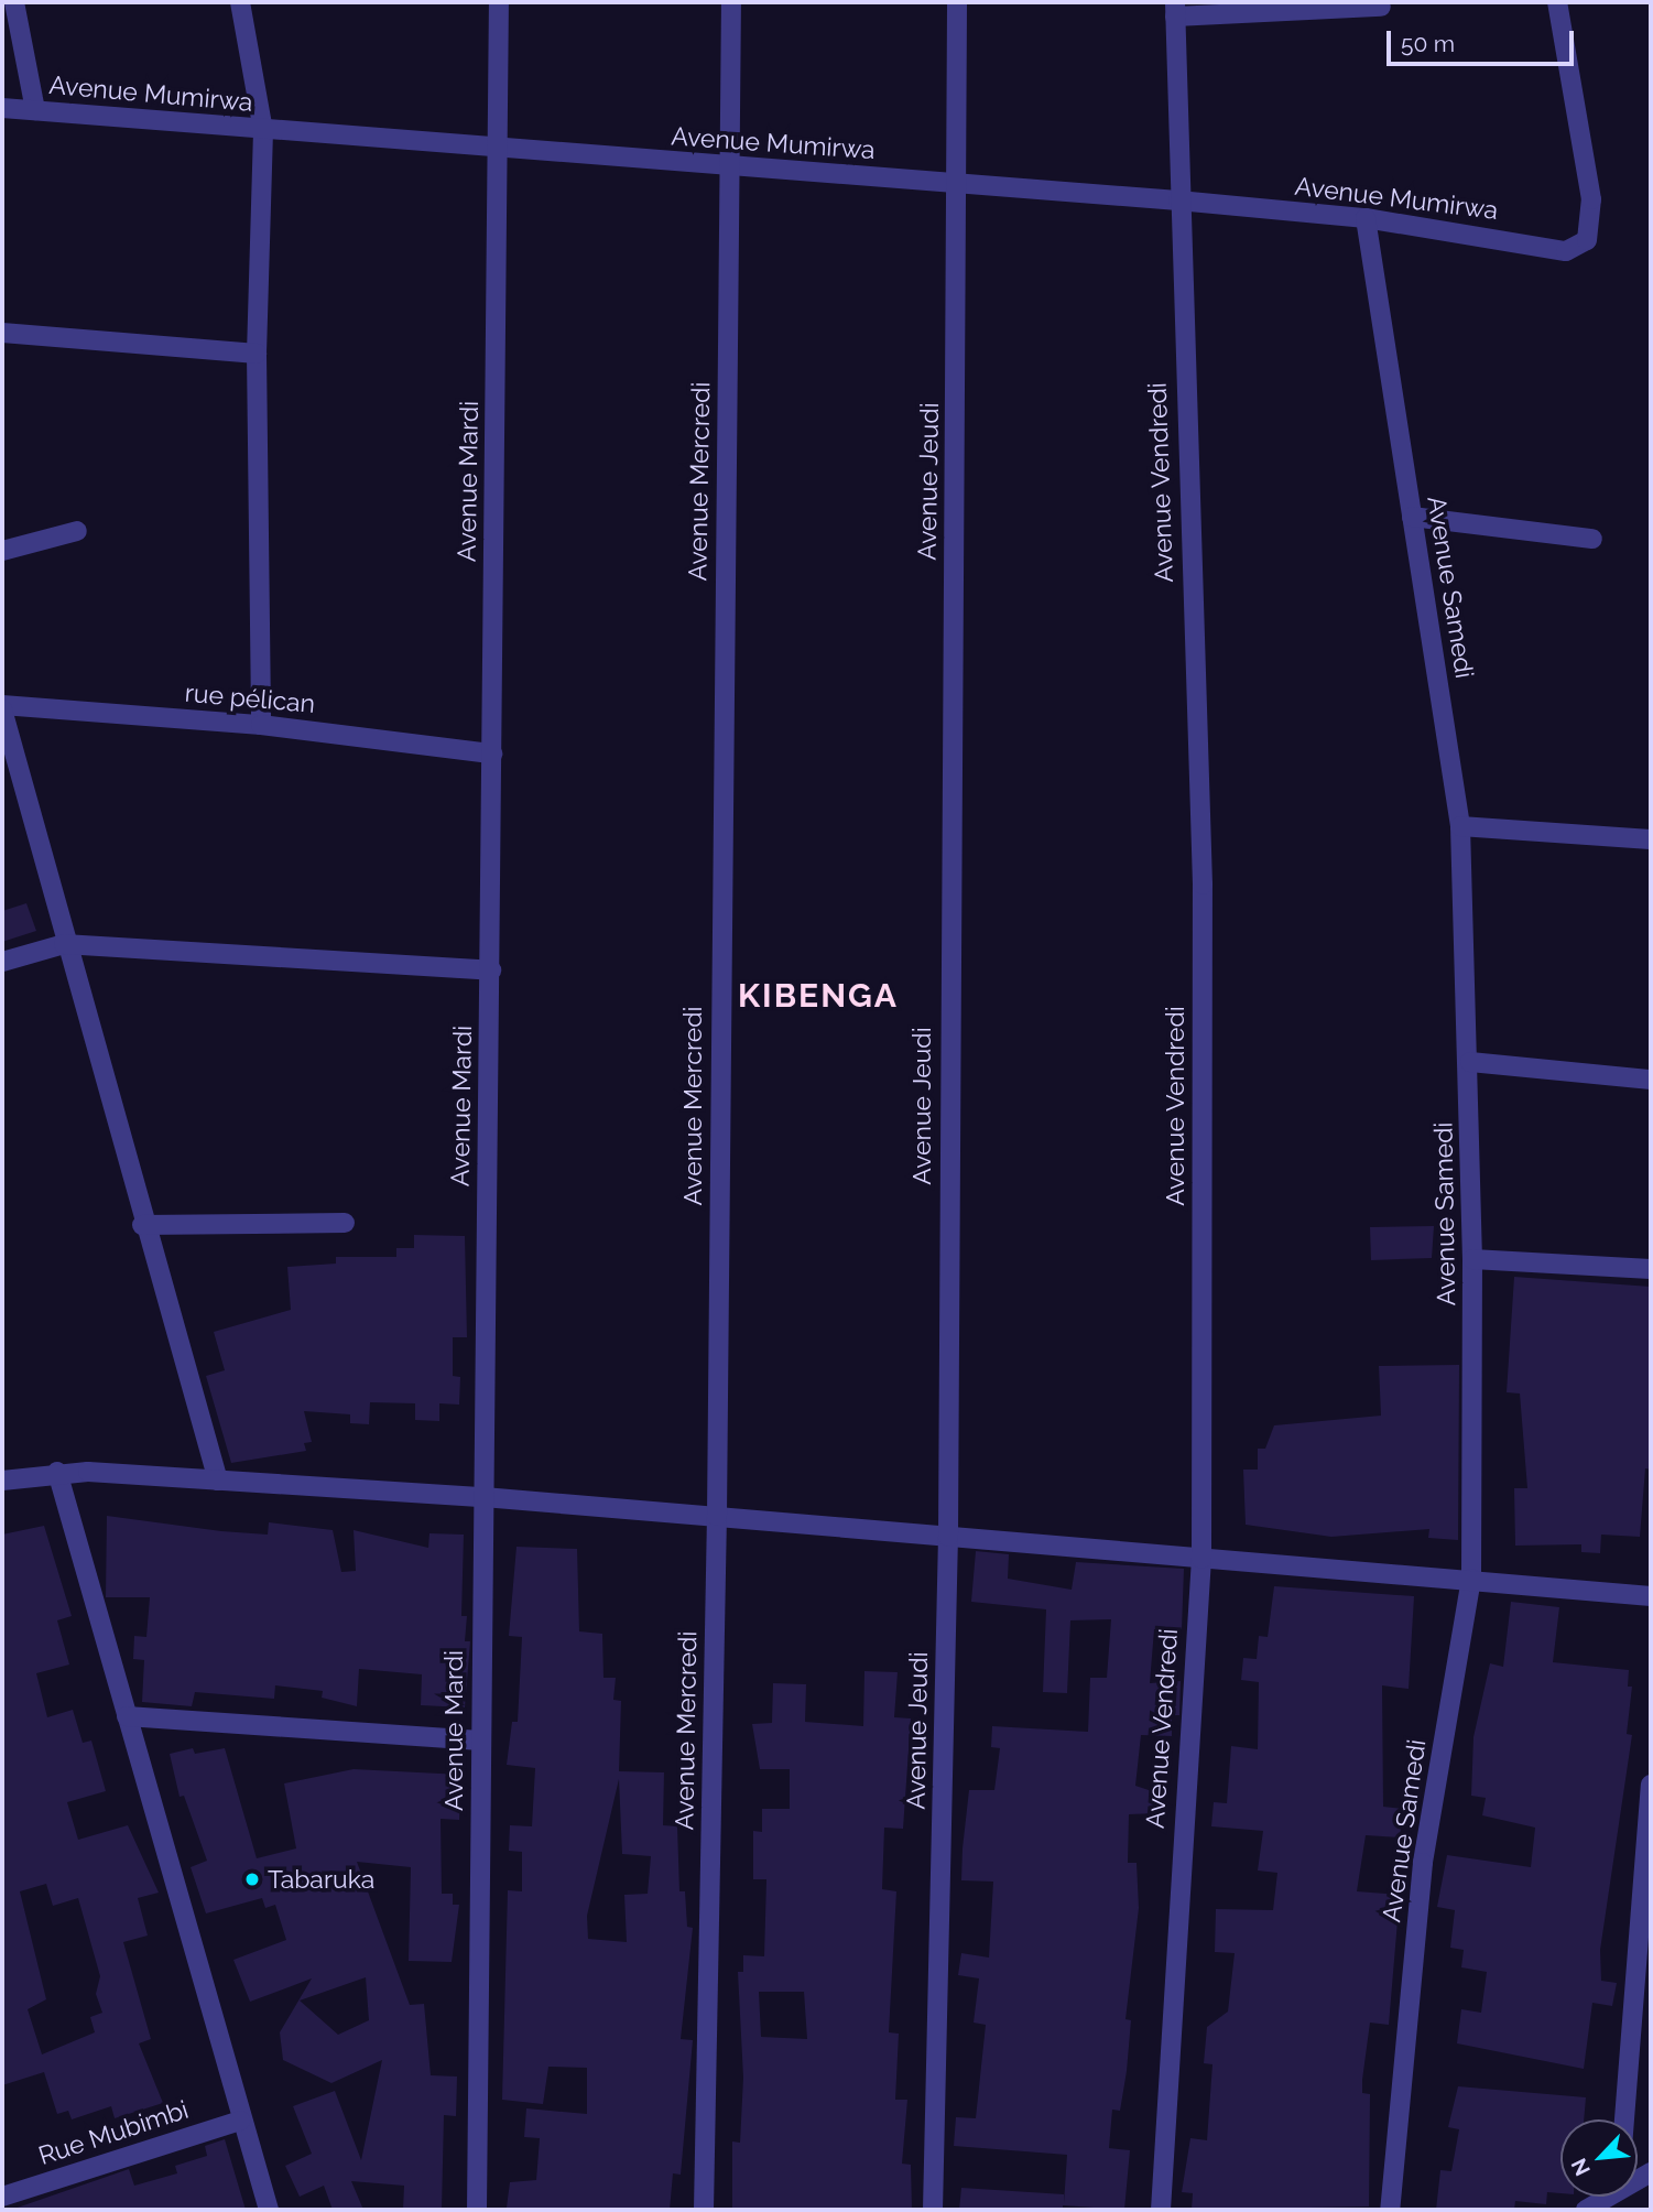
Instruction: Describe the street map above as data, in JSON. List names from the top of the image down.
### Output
{
  "streets": {
    "street": [
      "Avenue Mumirwa",
      "Avenue Mardi",
      "Avenue Mercredi",
      "Avenue Jeudi",
      "Avenue Vendredi",
      "Avenue Samedi",
      "rue pélican",
      "Rue Mubimbi"
    ]
  },
  "crossings": [
    ["Avenue Mumirwa", "Avenue Mardi"],
    ["Avenue Mumirwa", "Avenue Mercredi"],
    ["Avenue Mumirwa", "Avenue Jeudi"],
    ["Avenue Mumirwa", "Avenue Vendredi"],
    ["Avenue Mumirwa", "Avenue Samedi"],
    ["Avenue Mardi", "rue pélican"]
  ],
  "districts": ["KIBENGA"],
  "places": ["Tabaruka"],
  "scale_bar": "50 m",
  "north": "bottom left"
}
